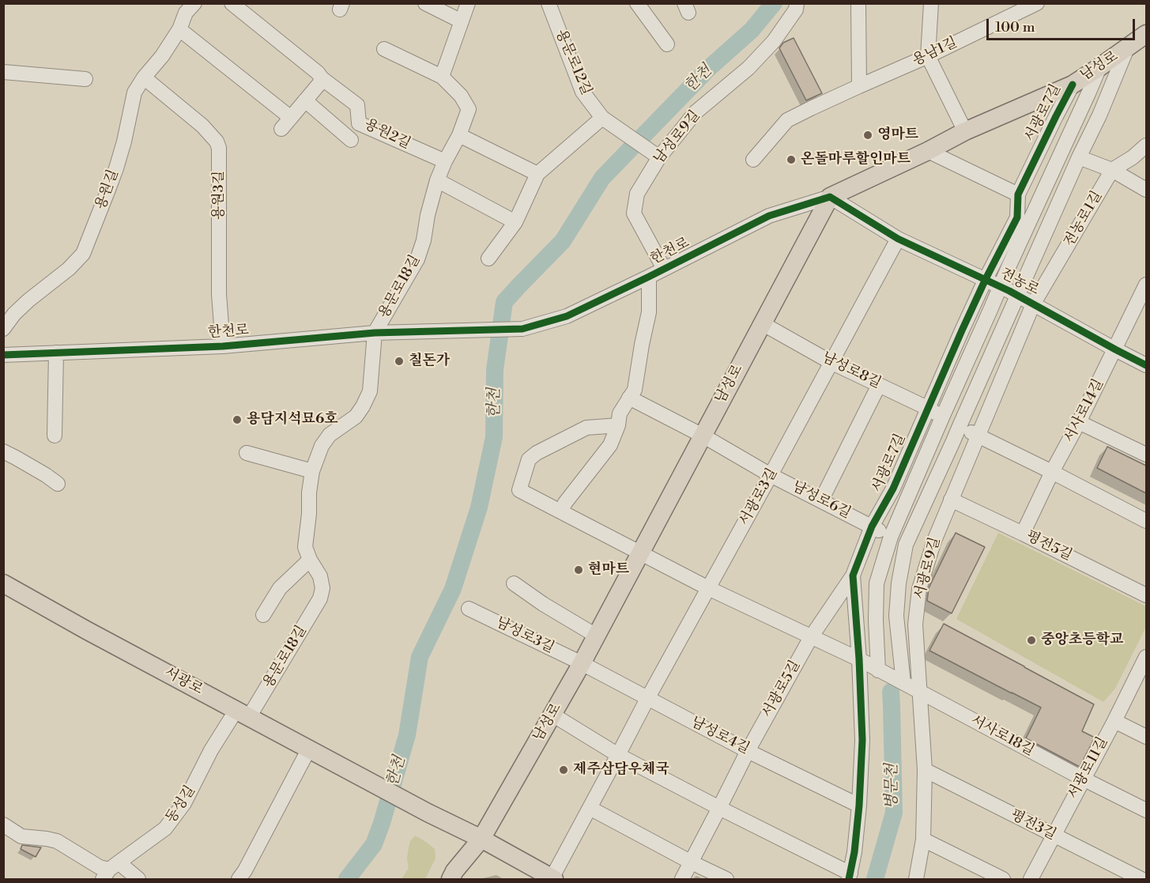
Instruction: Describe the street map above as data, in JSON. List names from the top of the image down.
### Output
{
  "streets": {
    "main road": ["남성로", "서광로"],
    "street": [
      "용남1길",
      "용문로12길",
      "서광로7길",
      "용원2길",
      "남성로9길",
      "용원길",
      "용원3길",
      "전농로1길",
      "한천로",
      "전농로",
      "용문로18길",
      "남성로8길",
      "서사로14길",
      "서광로3길",
      "남성로6길",
      "평전5길",
      "서광로9길",
      "남성로3길",
      "서광로5길",
      "남성로4길",
      "서사로18길",
      "서광로11길",
      "동성길",
      "평전3길"
    ]
  },
  "crossings": [
    ["용문로12길", "남성로9길"],
    ["남성로", "서광로7길"],
    ["남성로", "한천로"],
    ["남성로", "전농로"],
    ["남성로", "남성로8길"],
    ["남성로", "남성로6길"],
    ["남성로", "남성로3길"],
    ["남성로", "서광로"],
    ["남성로", "남성로4길"],
    ["서광로7길", "전농로"],
    ["서광로7길", "남성로8길"],
    ["서광로7길", "남성로6길"],
    ["서광로7길", "서광로5길"],
    ["서광로7길", "남성로4길"],
    ["서광로7길", "서사로18길"],
    ["용원2길", "용문로18길"],
    ["남성로9길", "한천로"],
    ["용원길", "용원3길"],
    ["용원3길", "한천로"],
    ["전농로1길", "전농로"],
    ["전농로1길", "서광로9길"],
    ["한천로", "전농로"],
    ["한천로", "용문로18길"],
    ["전농로", "서사로14길"],
    ["전농로", "서광로3길"],
    ["전농로", "서광로9길"],
    ["용문로18길", "서광로"],
    ["용문로18길", "동성길"],
    ["남성로8길", "서광로3길"],
    ["서사로14길", "평전5길"],
    ["서광로3길", "남성로6길"],
    ["서광로3길", "남성로4길"],
    ["평전5길", "서광로9길"],
    ["서광로9길", "서사로18길"],
    ["서광로9길", "평전3길"],
    ["남성로3길", "남성로4길"],
    ["서광로", "동성길"],
    ["서광로5길", "남성로4길"],
    ["서사로18길", "서광로11길"],
    ["서광로11길", "평전3길"]
  ],
  "water": ["한천", "병문천"],
  "places": [
    "영마트",
    "온돌마루할인마트",
    "칠돈가",
    "용담지석묘6호",
    "현마트",
    "중앙초등학교",
    "제주삼담우체국"
  ],
  "scale_bar": "100 m"
}
